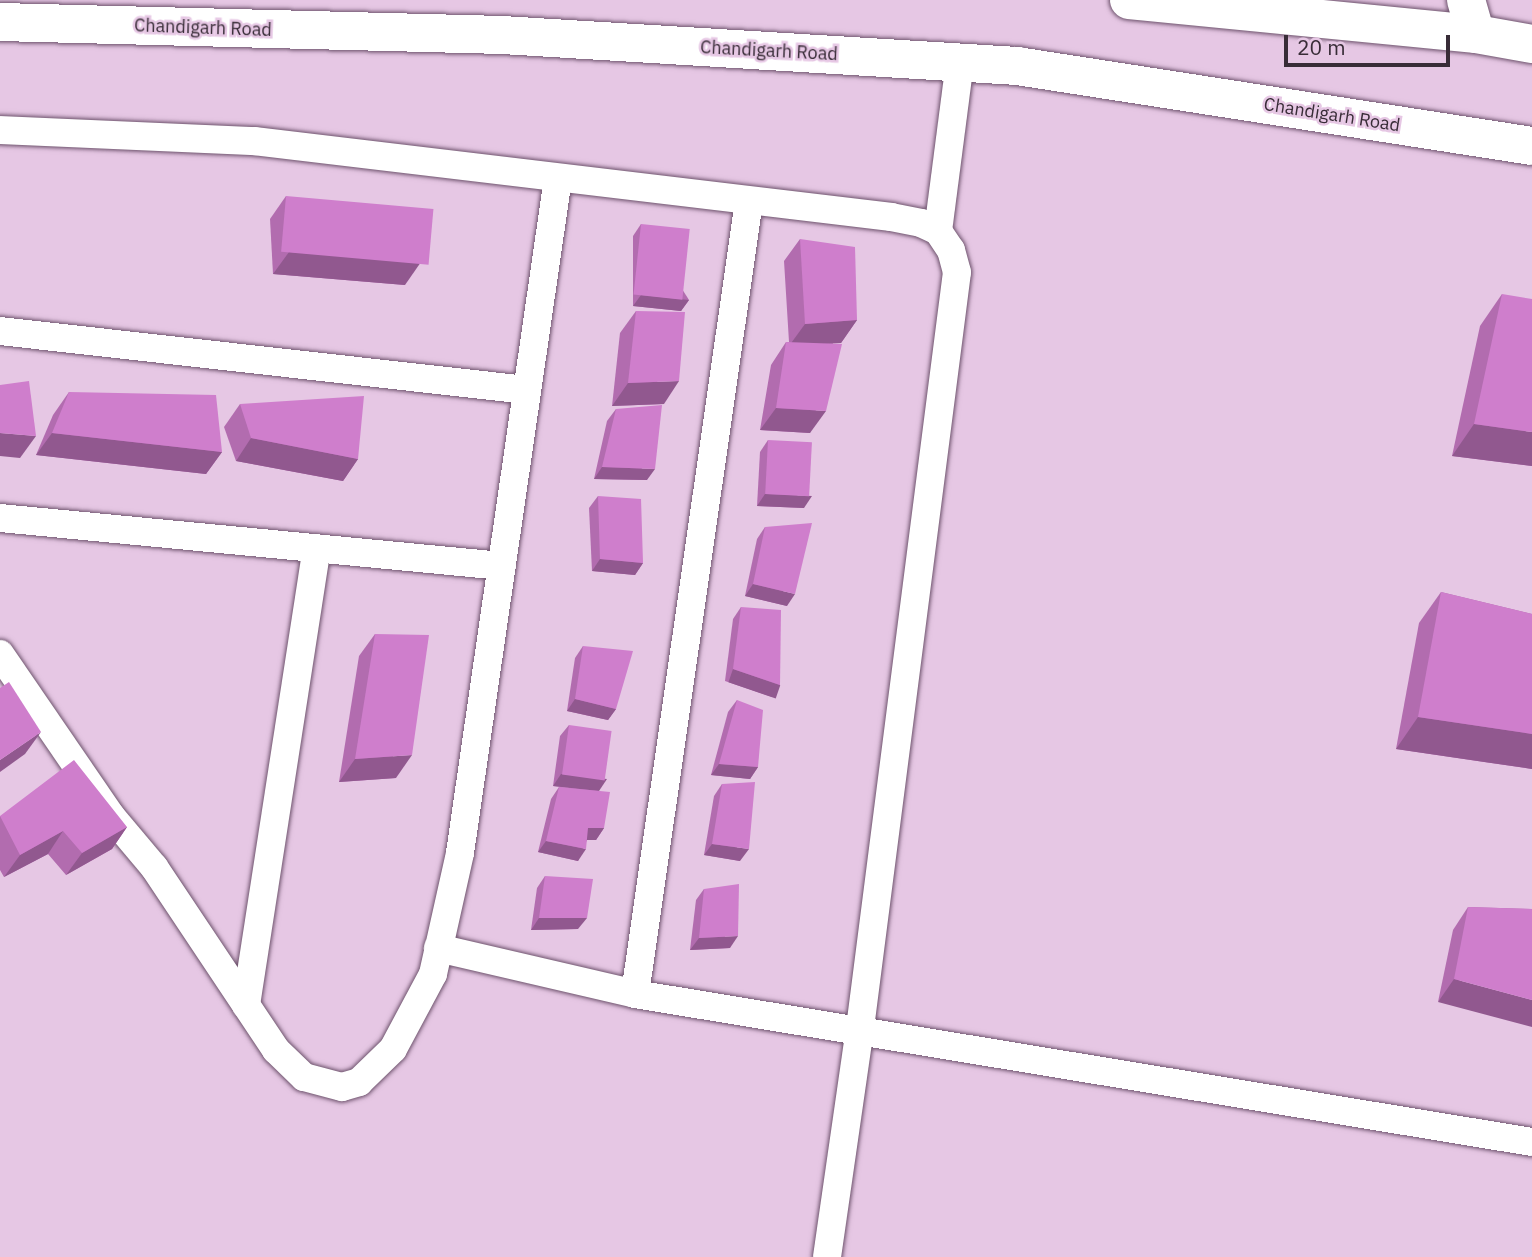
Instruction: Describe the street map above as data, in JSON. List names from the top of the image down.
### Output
{
  "streets": {
    "main road": ["Chandigarh Road"]
  },
  "scale_bar": "20 m"
}
